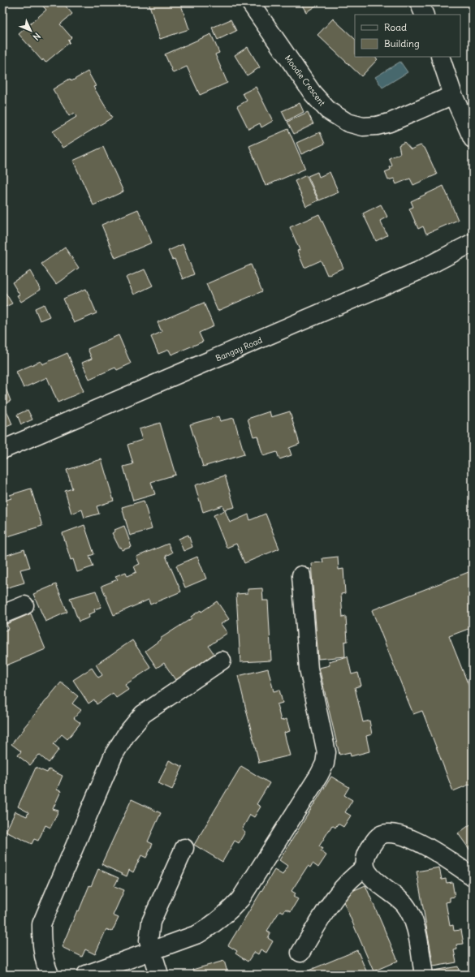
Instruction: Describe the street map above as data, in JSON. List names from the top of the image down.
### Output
{
  "streets": {
    "street": ["Moodie Crescent", "Bangay Road"]
  },
  "legend": ["Road", "Building"],
  "north": "bottom right"
}
